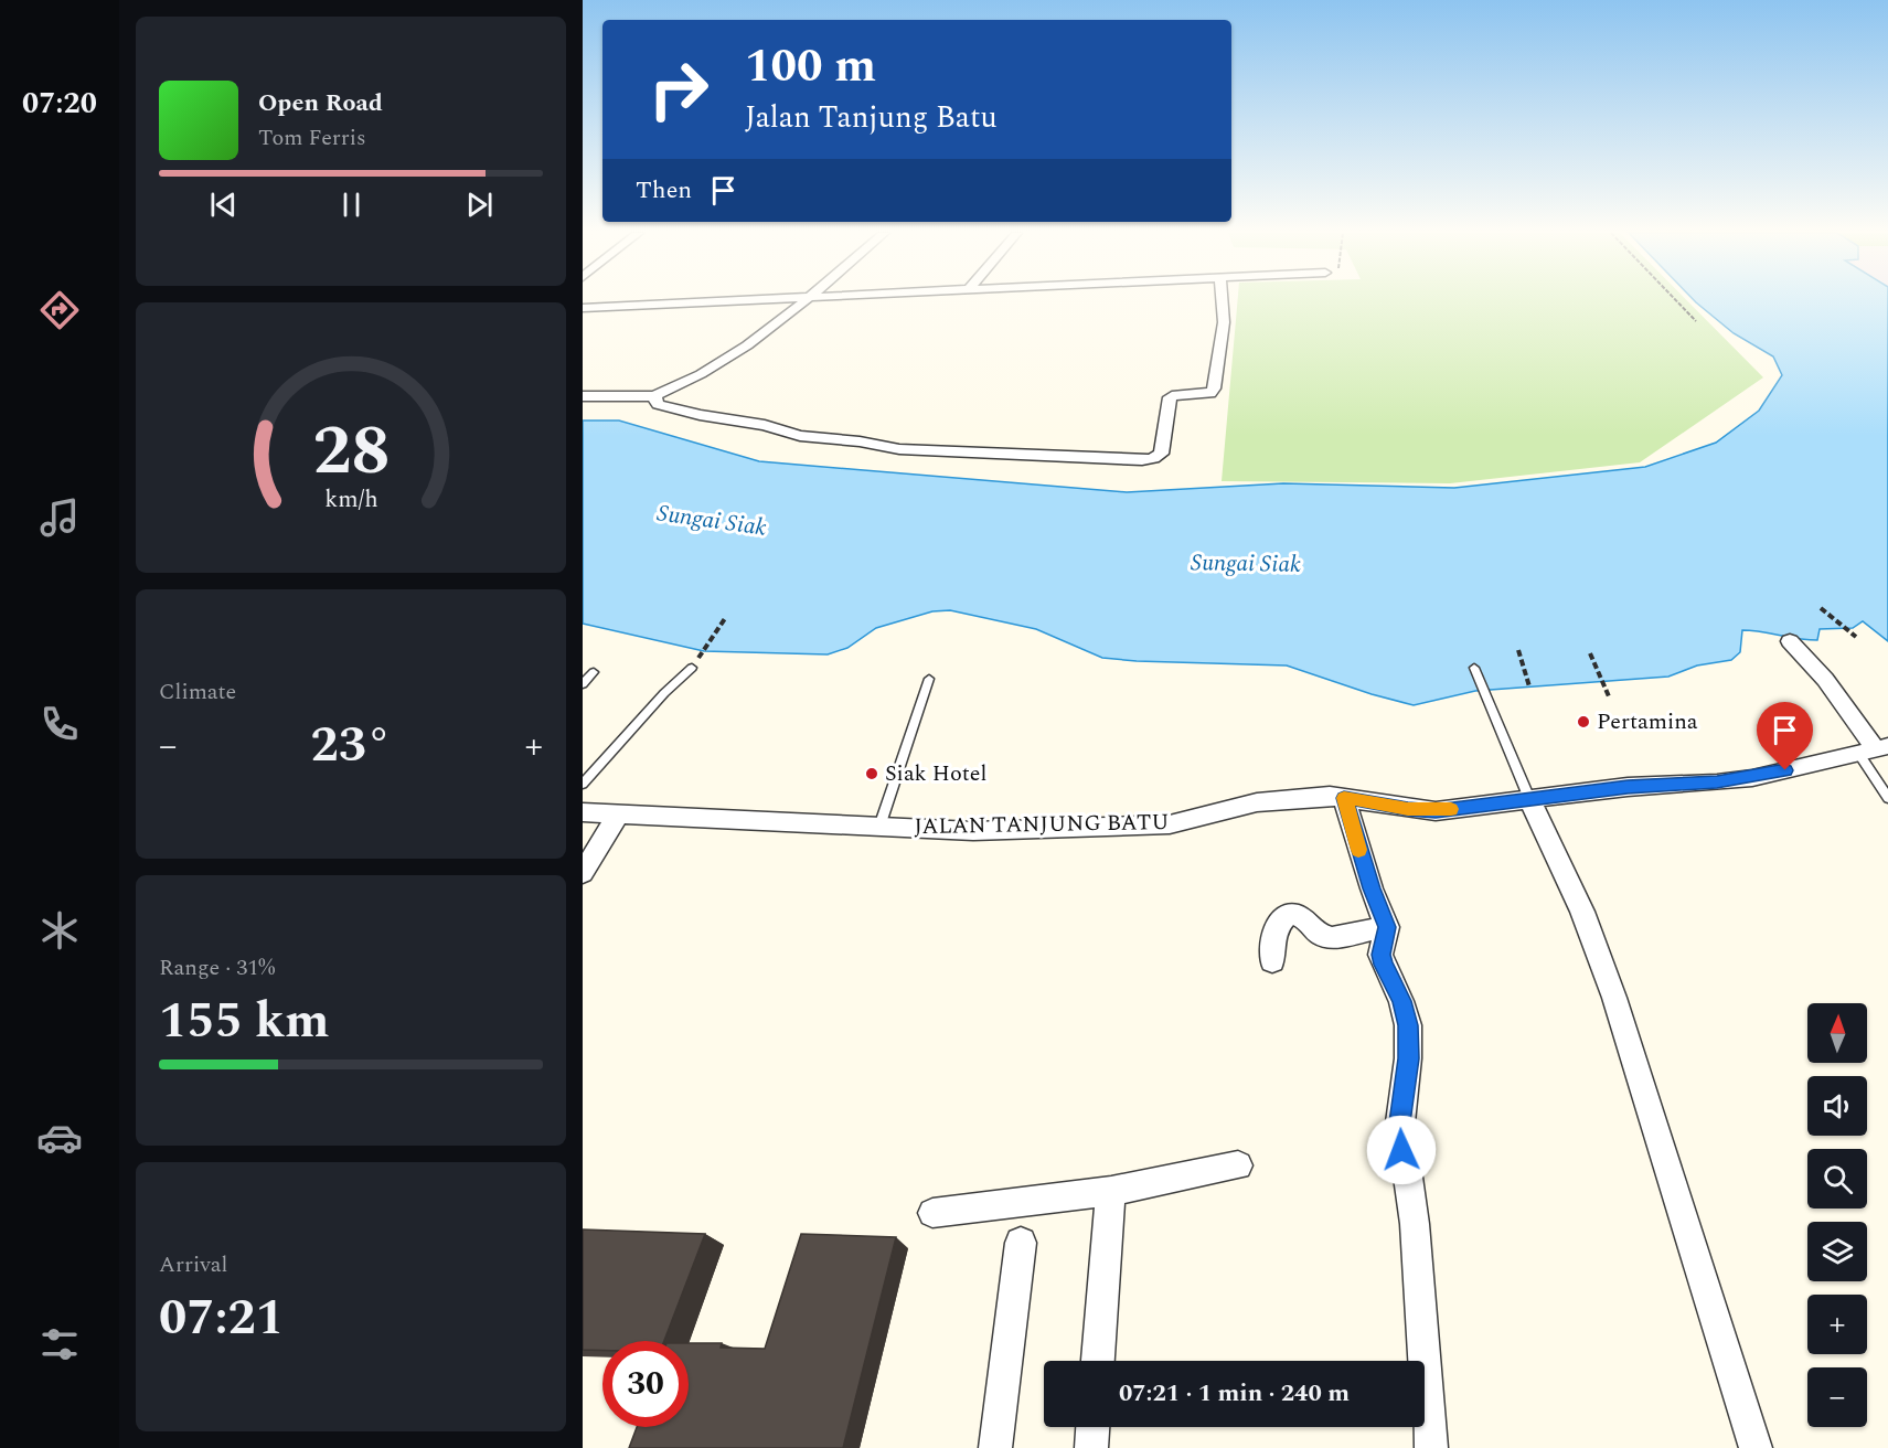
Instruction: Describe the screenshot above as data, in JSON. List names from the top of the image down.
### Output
{
  "streets": {
    "street": ["JALAN TANJUNG BATU"]
  },
  "water": ["Sungai Siak"],
  "places": ["Pertamina", "Siak Hotel"],
  "north": "top",
  "page": {
    "tabs": "07:20",
    "turn": ["100 m", "Jalan Tanjung Batu"],
    "song": ["Open Road", "Tom Ferris"],
    "then": "Then",
    "tile": [
      "Climate",
      ["Range · 31%", "155 km"],
      ["Arrival", "07:21"]
    ],
    "heat": ["−", "23°", "+"],
    "map_buttons": ["+", "−"],
    "limit": "30",
    "trip": "07:21 · 1 min · 240 m",
    "gauge": ["28", "km/h"]
  }
}
